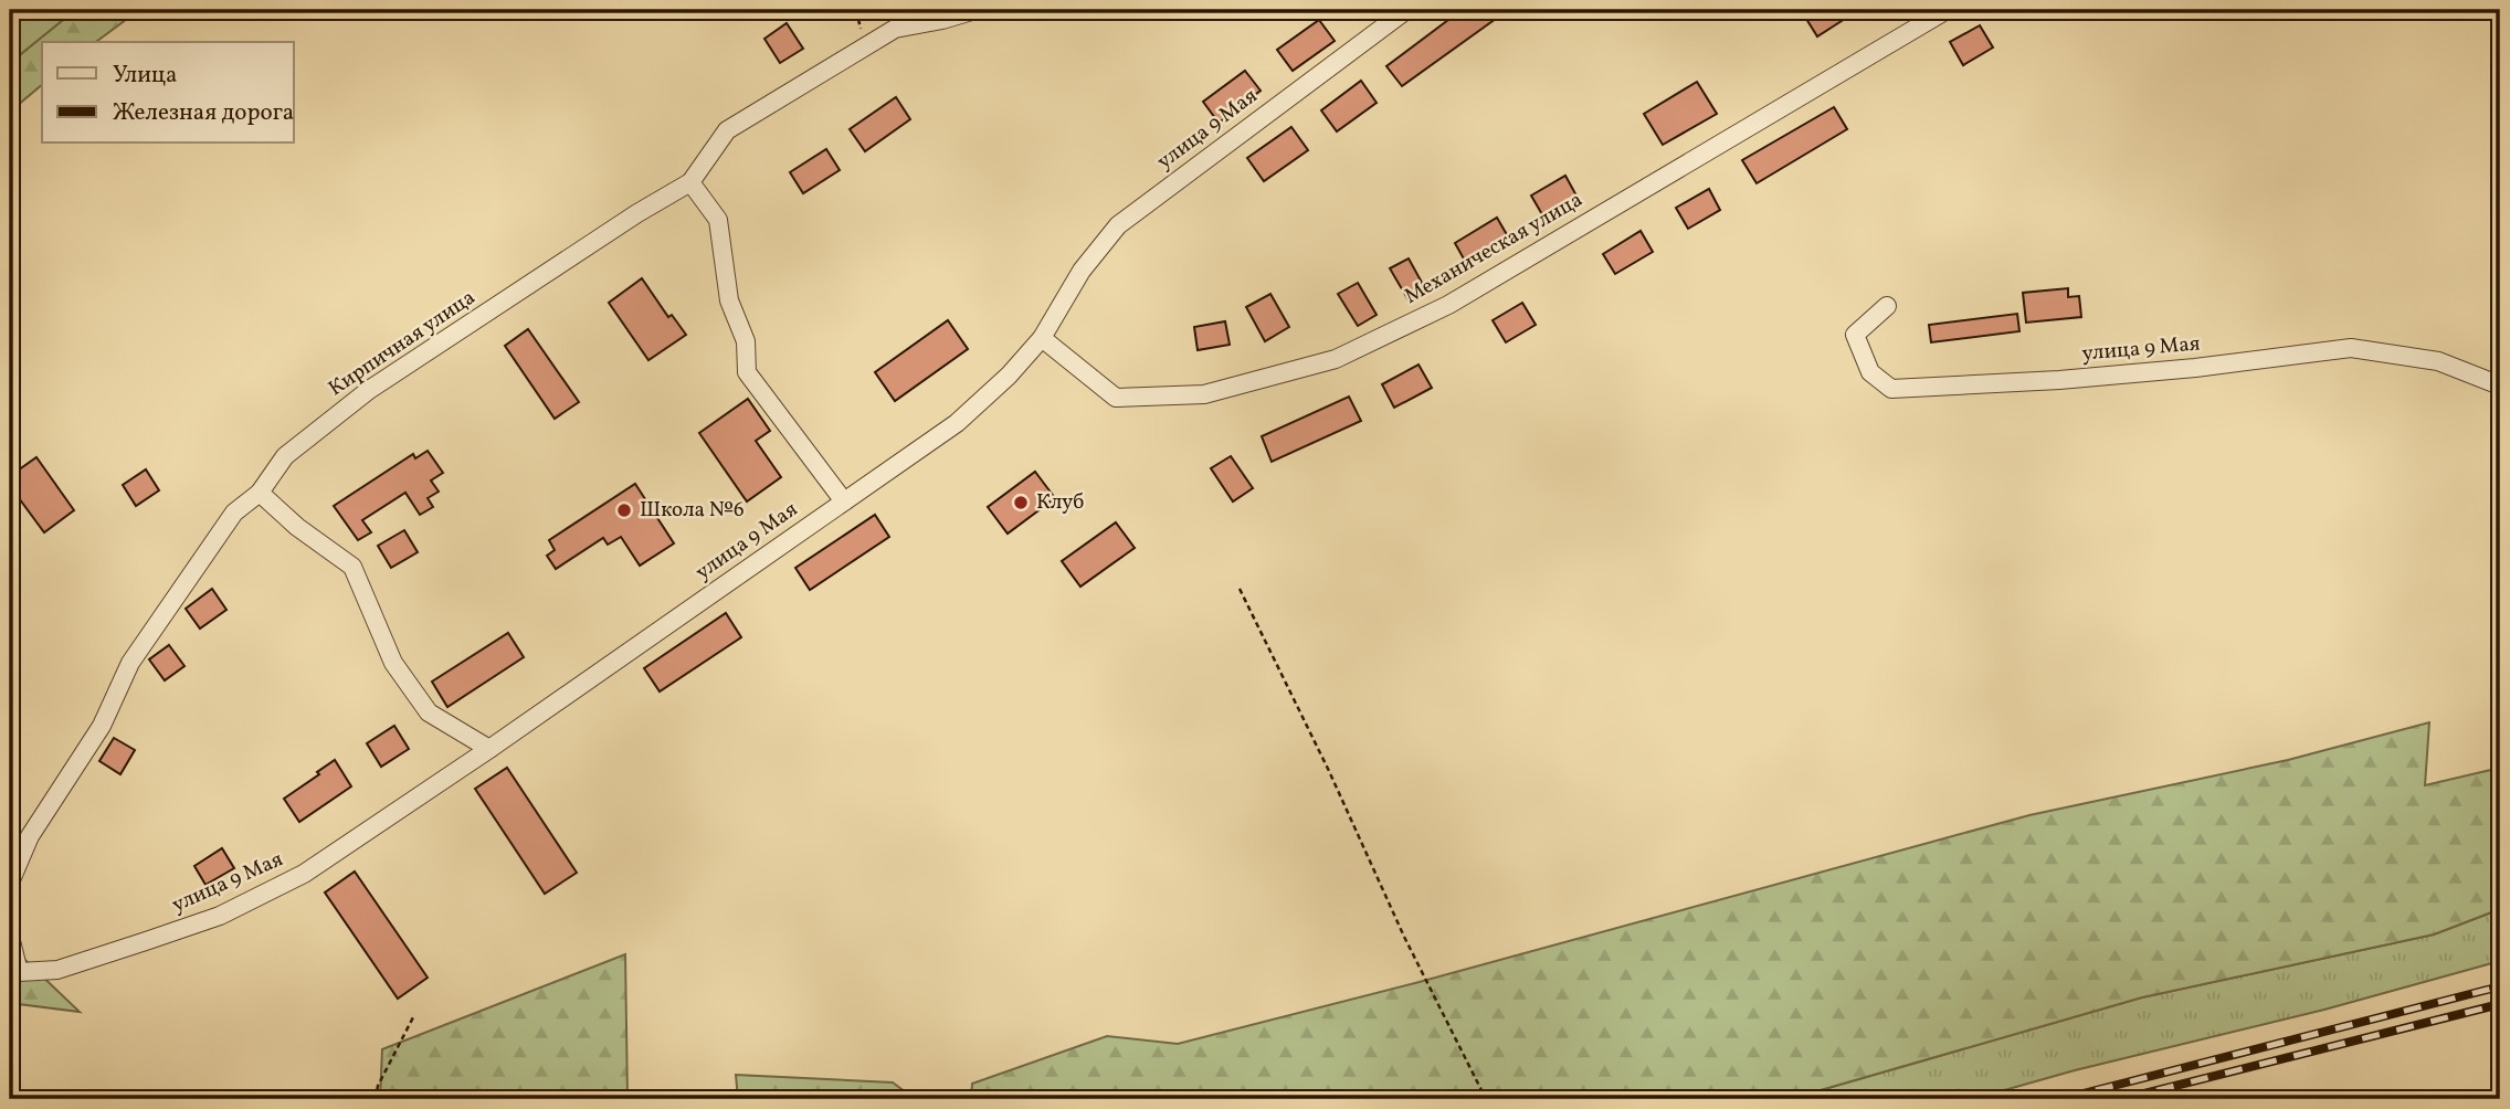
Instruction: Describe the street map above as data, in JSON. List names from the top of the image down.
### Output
{
  "streets": {
    "street": ["улица 9 Мая", "Механическая улица", "Кирпичная улица"]
  },
  "crossings": [
    ["улица 9 Мая", "Механическая улица"]
  ],
  "places": ["Клуб", "Школа №6"],
  "legend": ["Улица", "Железная дорога"]
}
